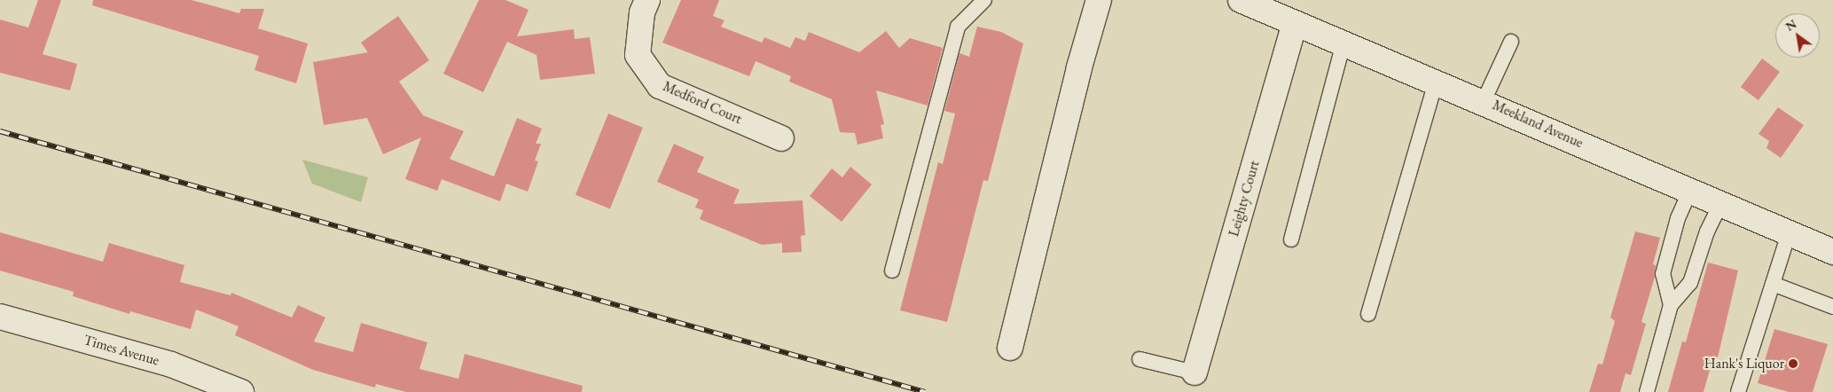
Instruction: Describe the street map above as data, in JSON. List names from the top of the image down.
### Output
{
  "streets": {
    "street": [
      "Medford Court",
      "Meekland Avenue",
      "Leighty Court",
      "Times Avenue"
    ]
  },
  "crossings": [
    ["Meekland Avenue", "Leighty Court"]
  ],
  "places": ["Hank's Liquor"],
  "north": "top left"
}
